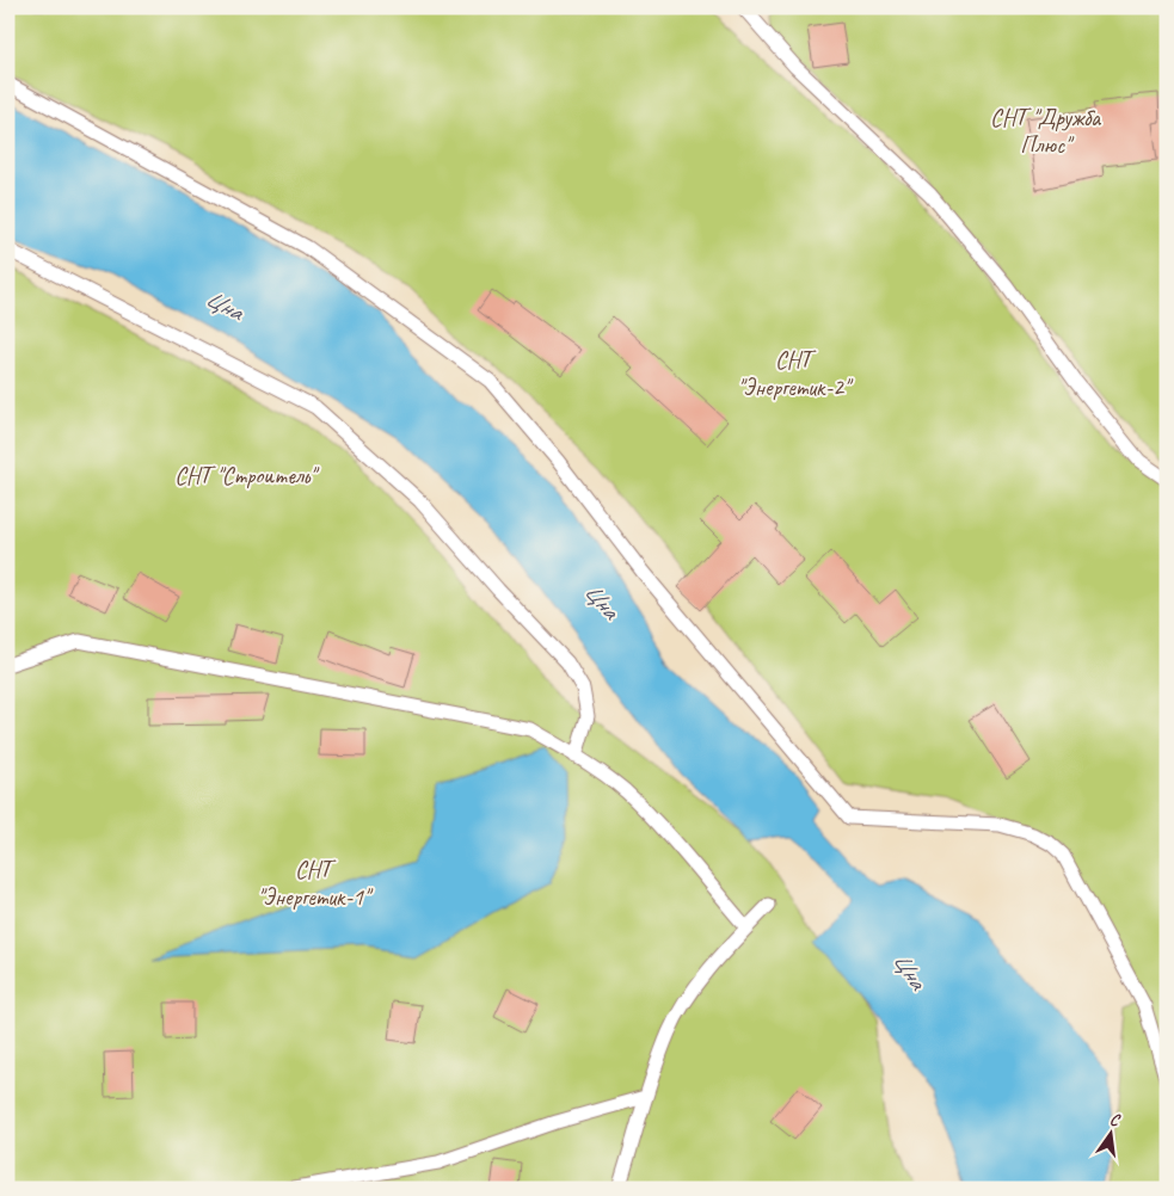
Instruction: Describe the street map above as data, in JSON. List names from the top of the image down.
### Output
{
  "water": ["Цна"],
  "parks": [
    "СНТ \"Дружба Плюс\"",
    "СНТ \"Энергетик-2\"",
    "СНТ \"Строитель\"",
    "СНТ \"Энергетик-1\""
  ],
  "north": "top"
}
